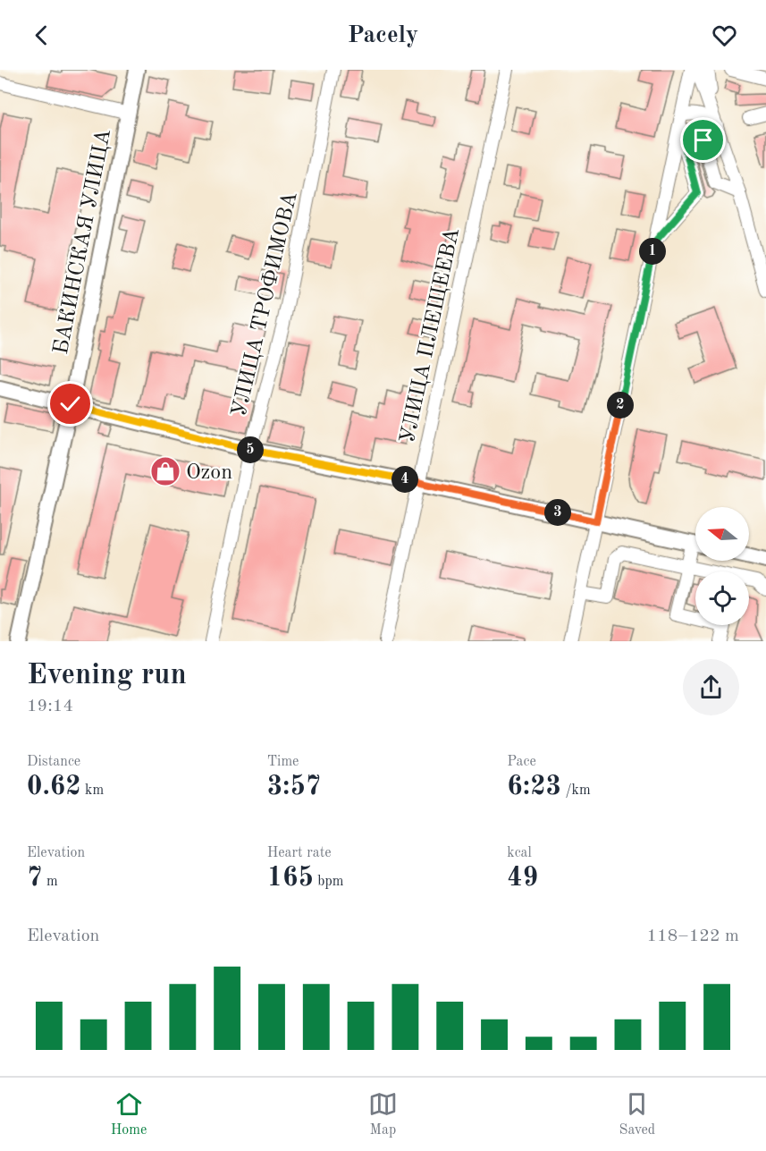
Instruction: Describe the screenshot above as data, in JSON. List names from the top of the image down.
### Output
{
  "streets": {
    "main road": ["БАКИНСКАЯ УЛИЦА"],
    "street": ["УЛИЦА ТРОФИМОВА", "УЛИЦА ПЛЕЩЕЕВА"]
  },
  "places": {
    "shop": ["Ozon"]
  },
  "north": "left",
  "page": {
    "header": "Pacely",
    "pins": [
      "1",
      "2",
      "5",
      "4",
      "3"
    ],
    "heading": ["Evening run", "19:14"],
    "stats": [
      ["Distance", "0.62 km"],
      ["Time", "3:57"],
      ["Pace", "6:23 /km"],
      ["Elevation", "7 m"],
      ["Heart rate", "165 bpm"],
      ["kcal", "49"]
    ],
    "chart": ["Elevation", "118–122 m"],
    "tabs": ["Home", "Map", "Saved"]
  }
}
